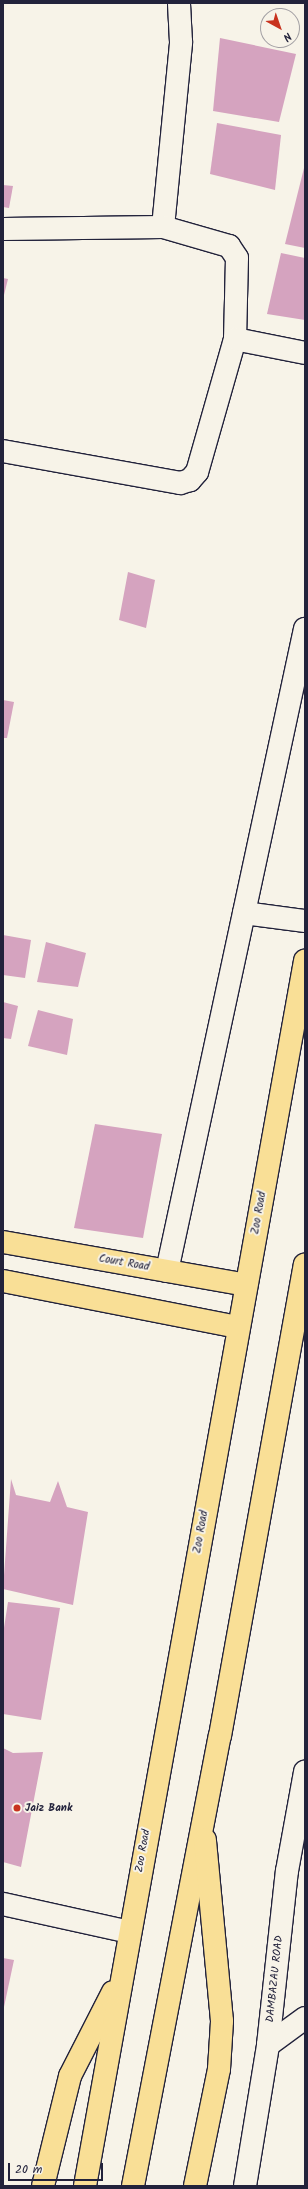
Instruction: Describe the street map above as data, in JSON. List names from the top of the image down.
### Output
{
  "streets": {
    "main road": ["Zoo Road", "Court Road"],
    "street": ["DAMBAZAU ROAD"]
  },
  "crossings": [
    ["Zoo Road", "Court Road"]
  ],
  "places": ["Jaiz Bank"],
  "scale_bar": "20 m",
  "north": "bottom right"
}
